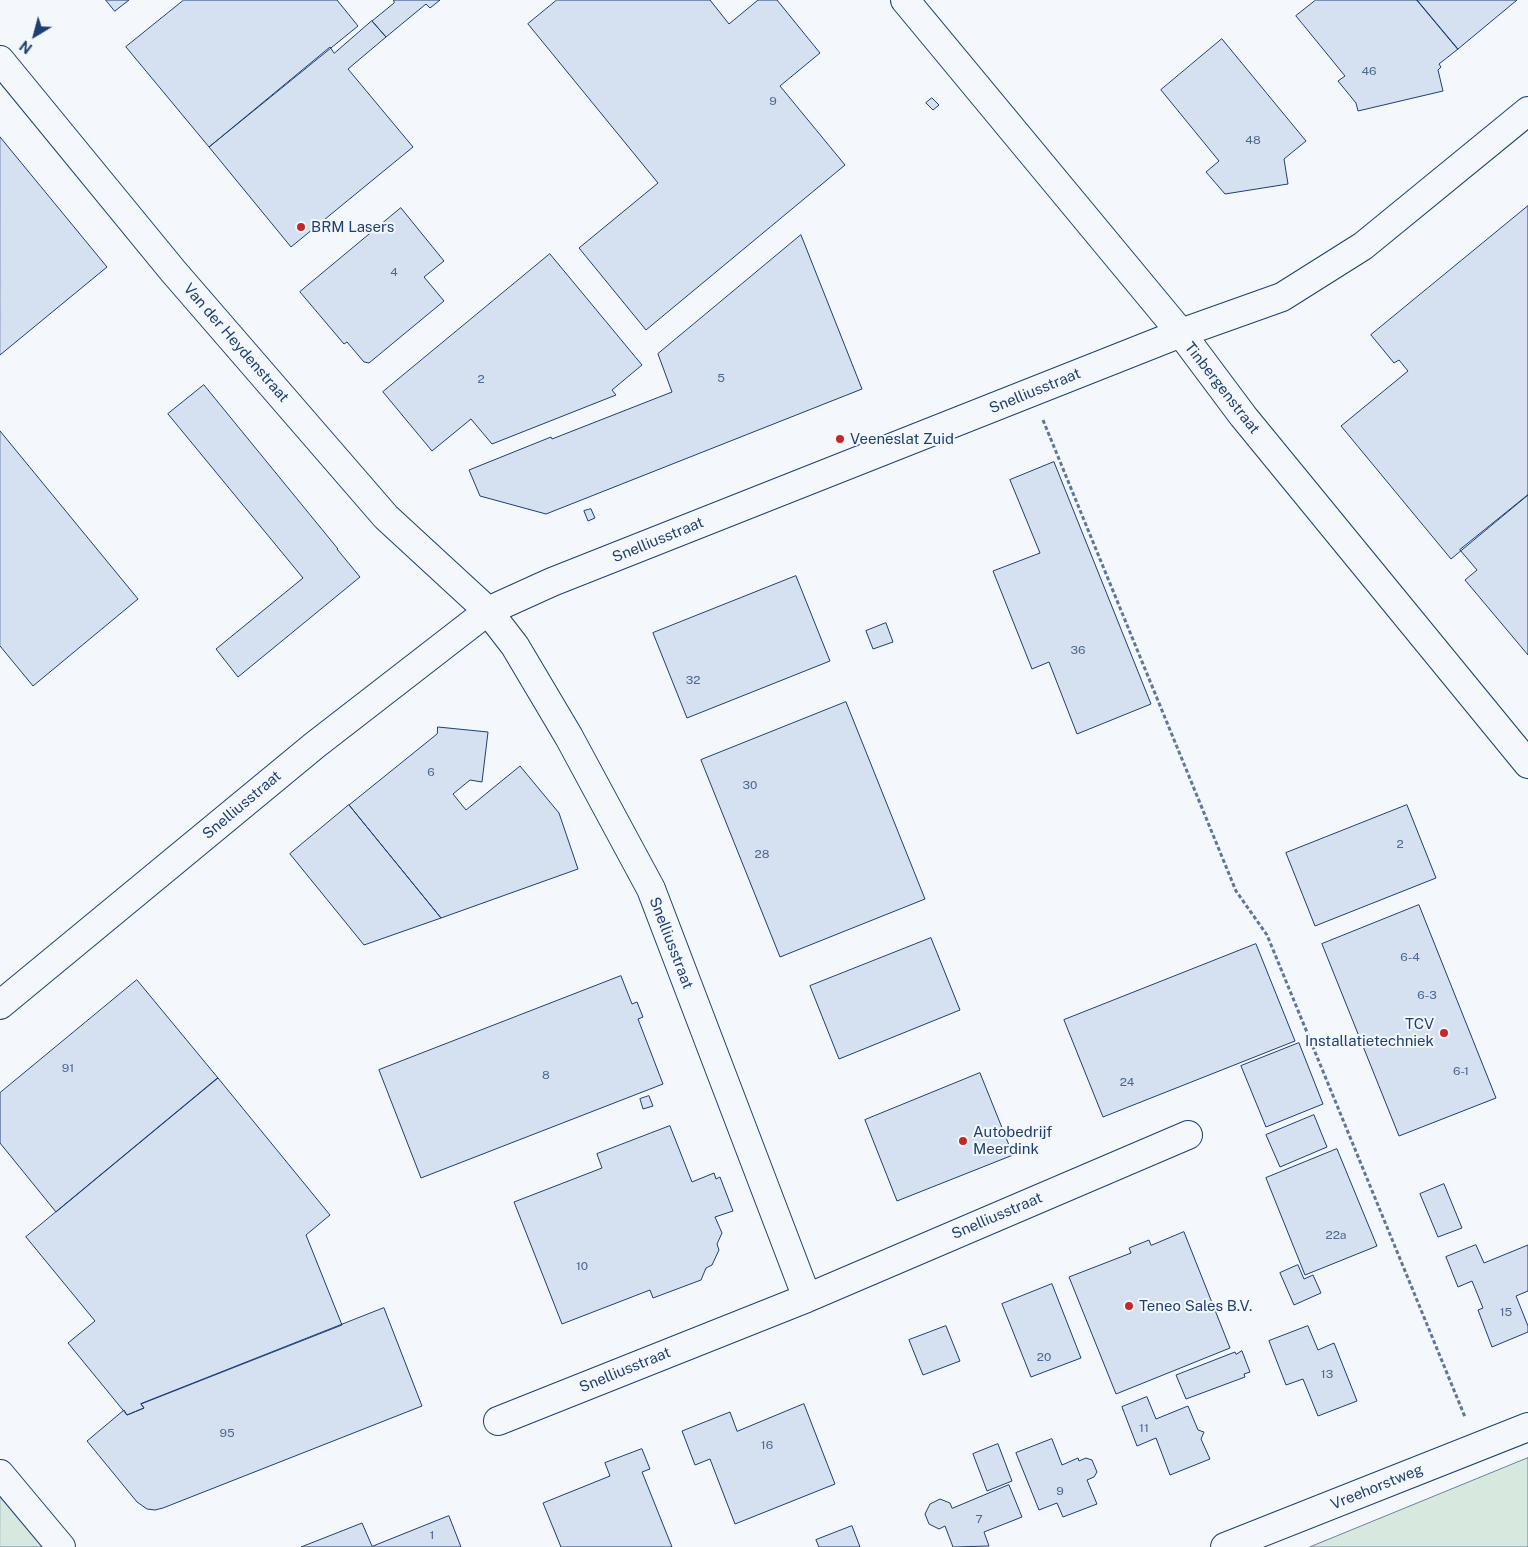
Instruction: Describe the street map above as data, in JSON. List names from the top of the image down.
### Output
{
  "streets": {
    "street": [
      "Van der Heydenstraat",
      "Tinbergenstraat",
      "Snelliusstraat",
      "Vreehorstweg"
    ]
  },
  "crossings": [
    ["Van der Heydenstraat", "Snelliusstraat"],
    ["Tinbergenstraat", "Snelliusstraat"]
  ],
  "places": [
    "BRM Lasers",
    "Veeneslat Zuid",
    "TCV Installatietechniek",
    "Autobedrijf Meerdink",
    "Teneo Sales B.V."
  ],
  "house_numbers": [
    "46",
    "9",
    "48",
    "4",
    "5",
    "2",
    "36",
    "32",
    "6",
    "30",
    "2",
    "28",
    "6-4",
    "6-3",
    "91",
    "6-1",
    "8",
    "24",
    "22a",
    "10",
    "15",
    "20",
    "13",
    "11",
    "95",
    "16",
    "9",
    "7",
    "1"
  ],
  "north": "bottom left"
}
